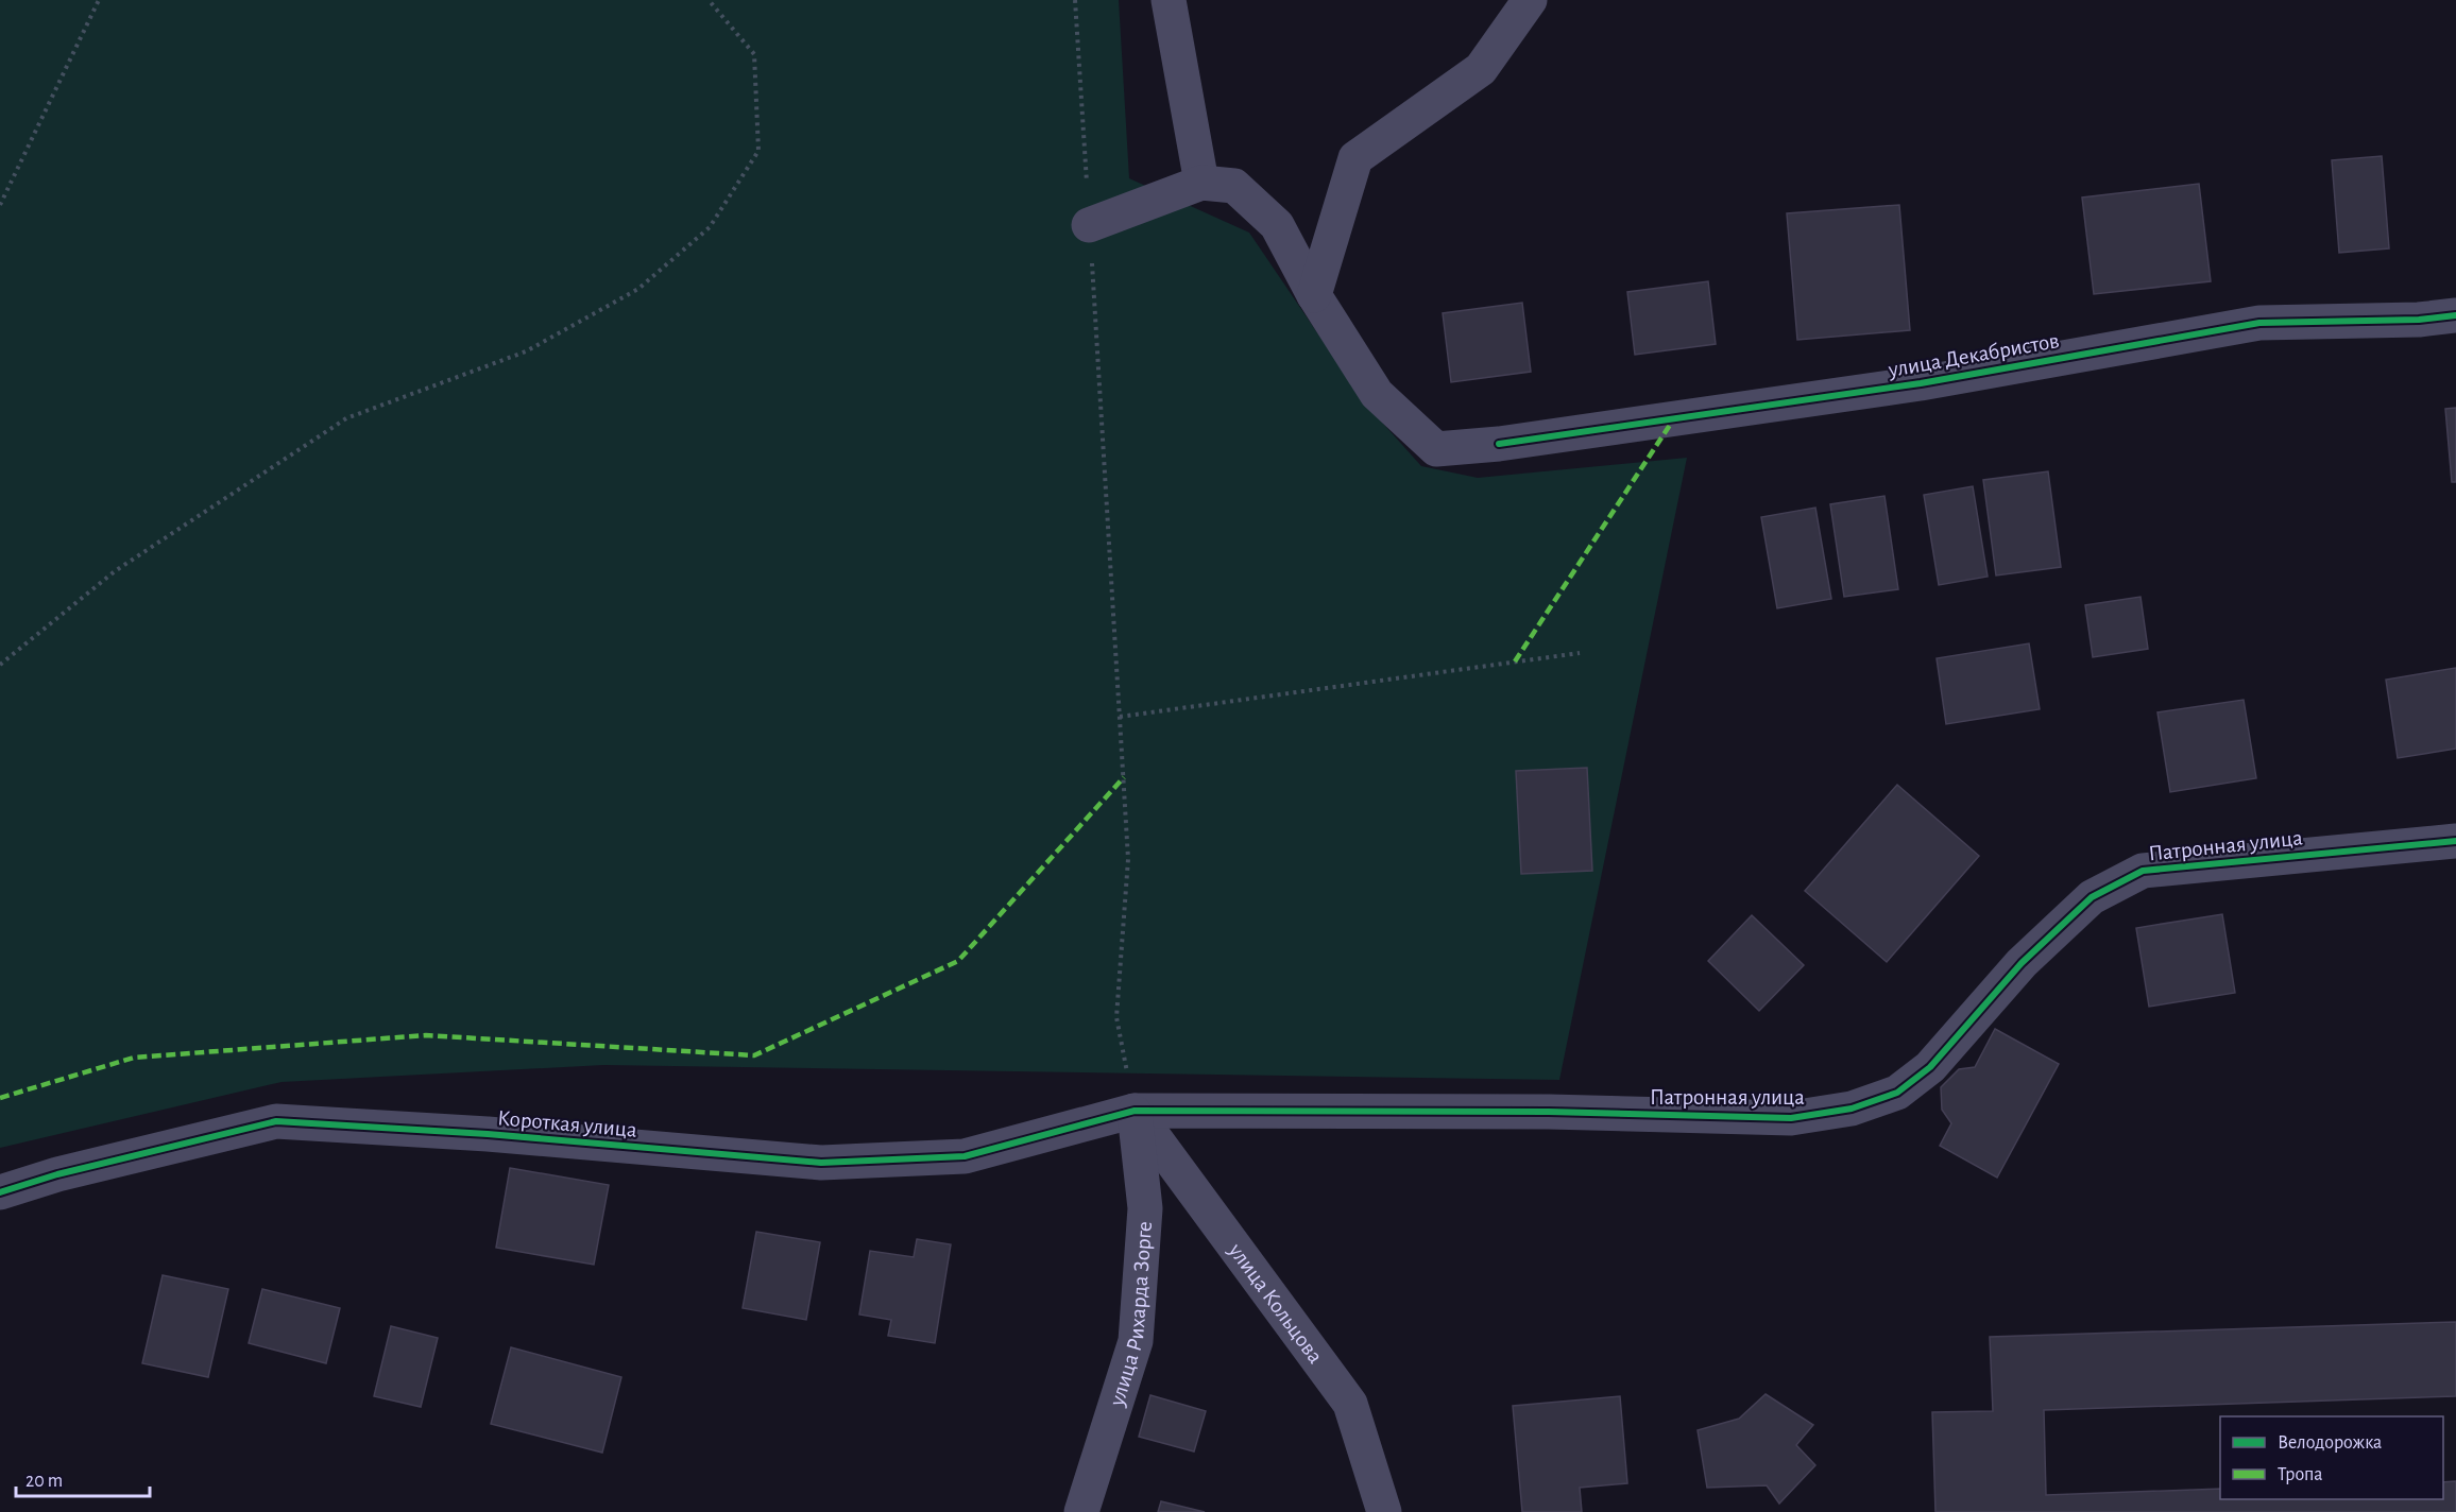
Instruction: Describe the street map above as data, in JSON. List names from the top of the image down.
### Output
{
  "streets": {
    "street": [
      "улица Декабристов",
      "Патронная улица",
      "Короткая улица",
      "улица Кольцова",
      "улица Рихарда Зорге"
    ]
  },
  "crossings": [
    ["Патронная улица", "Короткая улица"],
    ["Патронная улица", "улица Кольцова"],
    ["Патронная улица", "улица Рихарда Зорге"],
    ["Короткая улица", "улица Кольцова"],
    ["Короткая улица", "улица Рихарда Зорге"],
    ["улица Кольцова", "улица Рихарда Зорге"]
  ],
  "legend": ["Велодорожка", "Тропа"],
  "scale_bar": "20 m"
}
